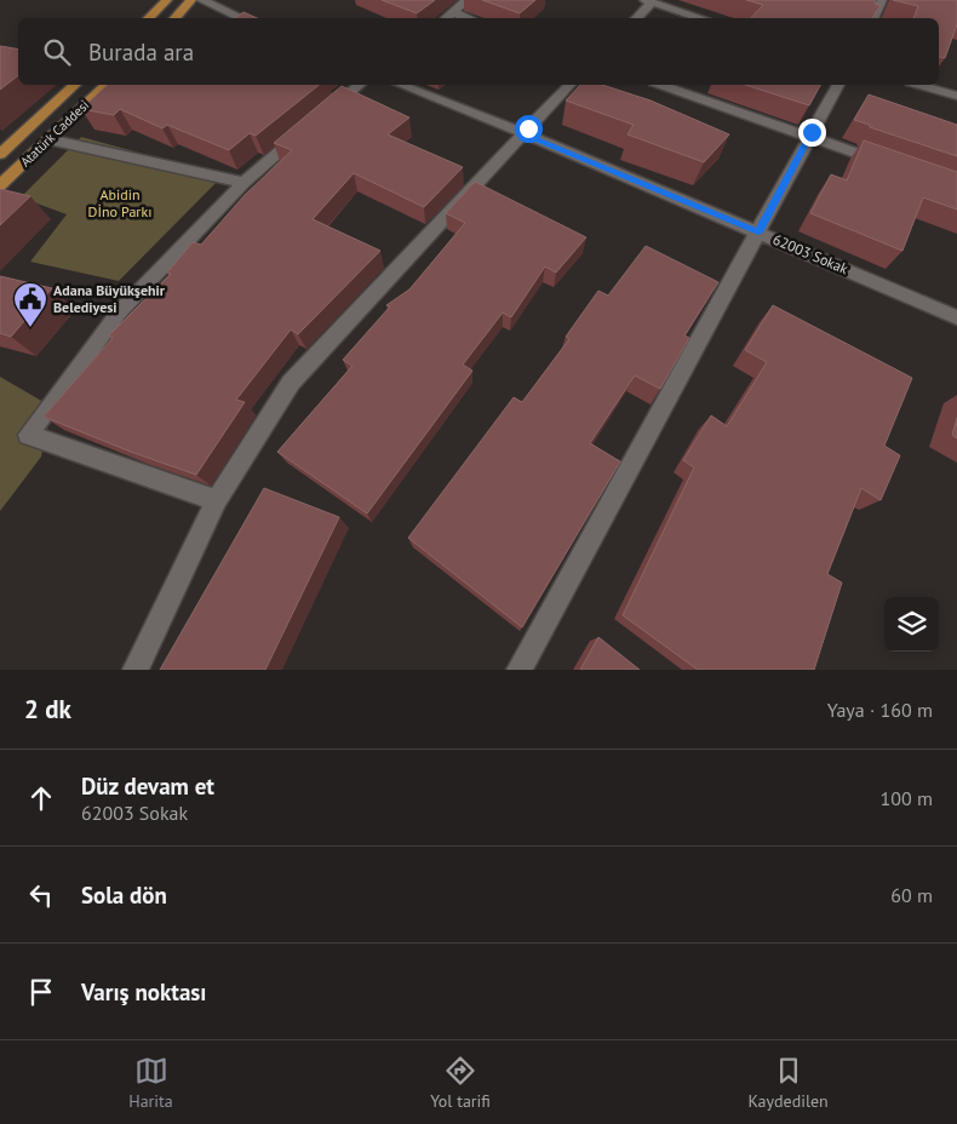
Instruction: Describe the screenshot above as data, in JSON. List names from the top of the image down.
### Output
{
  "streets": {
    "main road": ["Atatürk Caddesi"],
    "street": ["62003 Sokak"]
  },
  "parks": ["Abidin Dİno Parkı"],
  "places": {
    "public building": ["Adana Büyükşehir Belediyesi"]
  },
  "page": {
    "search": "Burada ara",
    "heading": ["2 dk", "Yaya · 160 m"],
    "list": [
      ["Düz devam et", "62003 Sokak", "100 m"],
      ["Sola dön", "60 m"],
      "Varış noktası"
    ],
    "nav": ["Harita", "Yol tarifi", "Kaydedilen"]
  }
}
